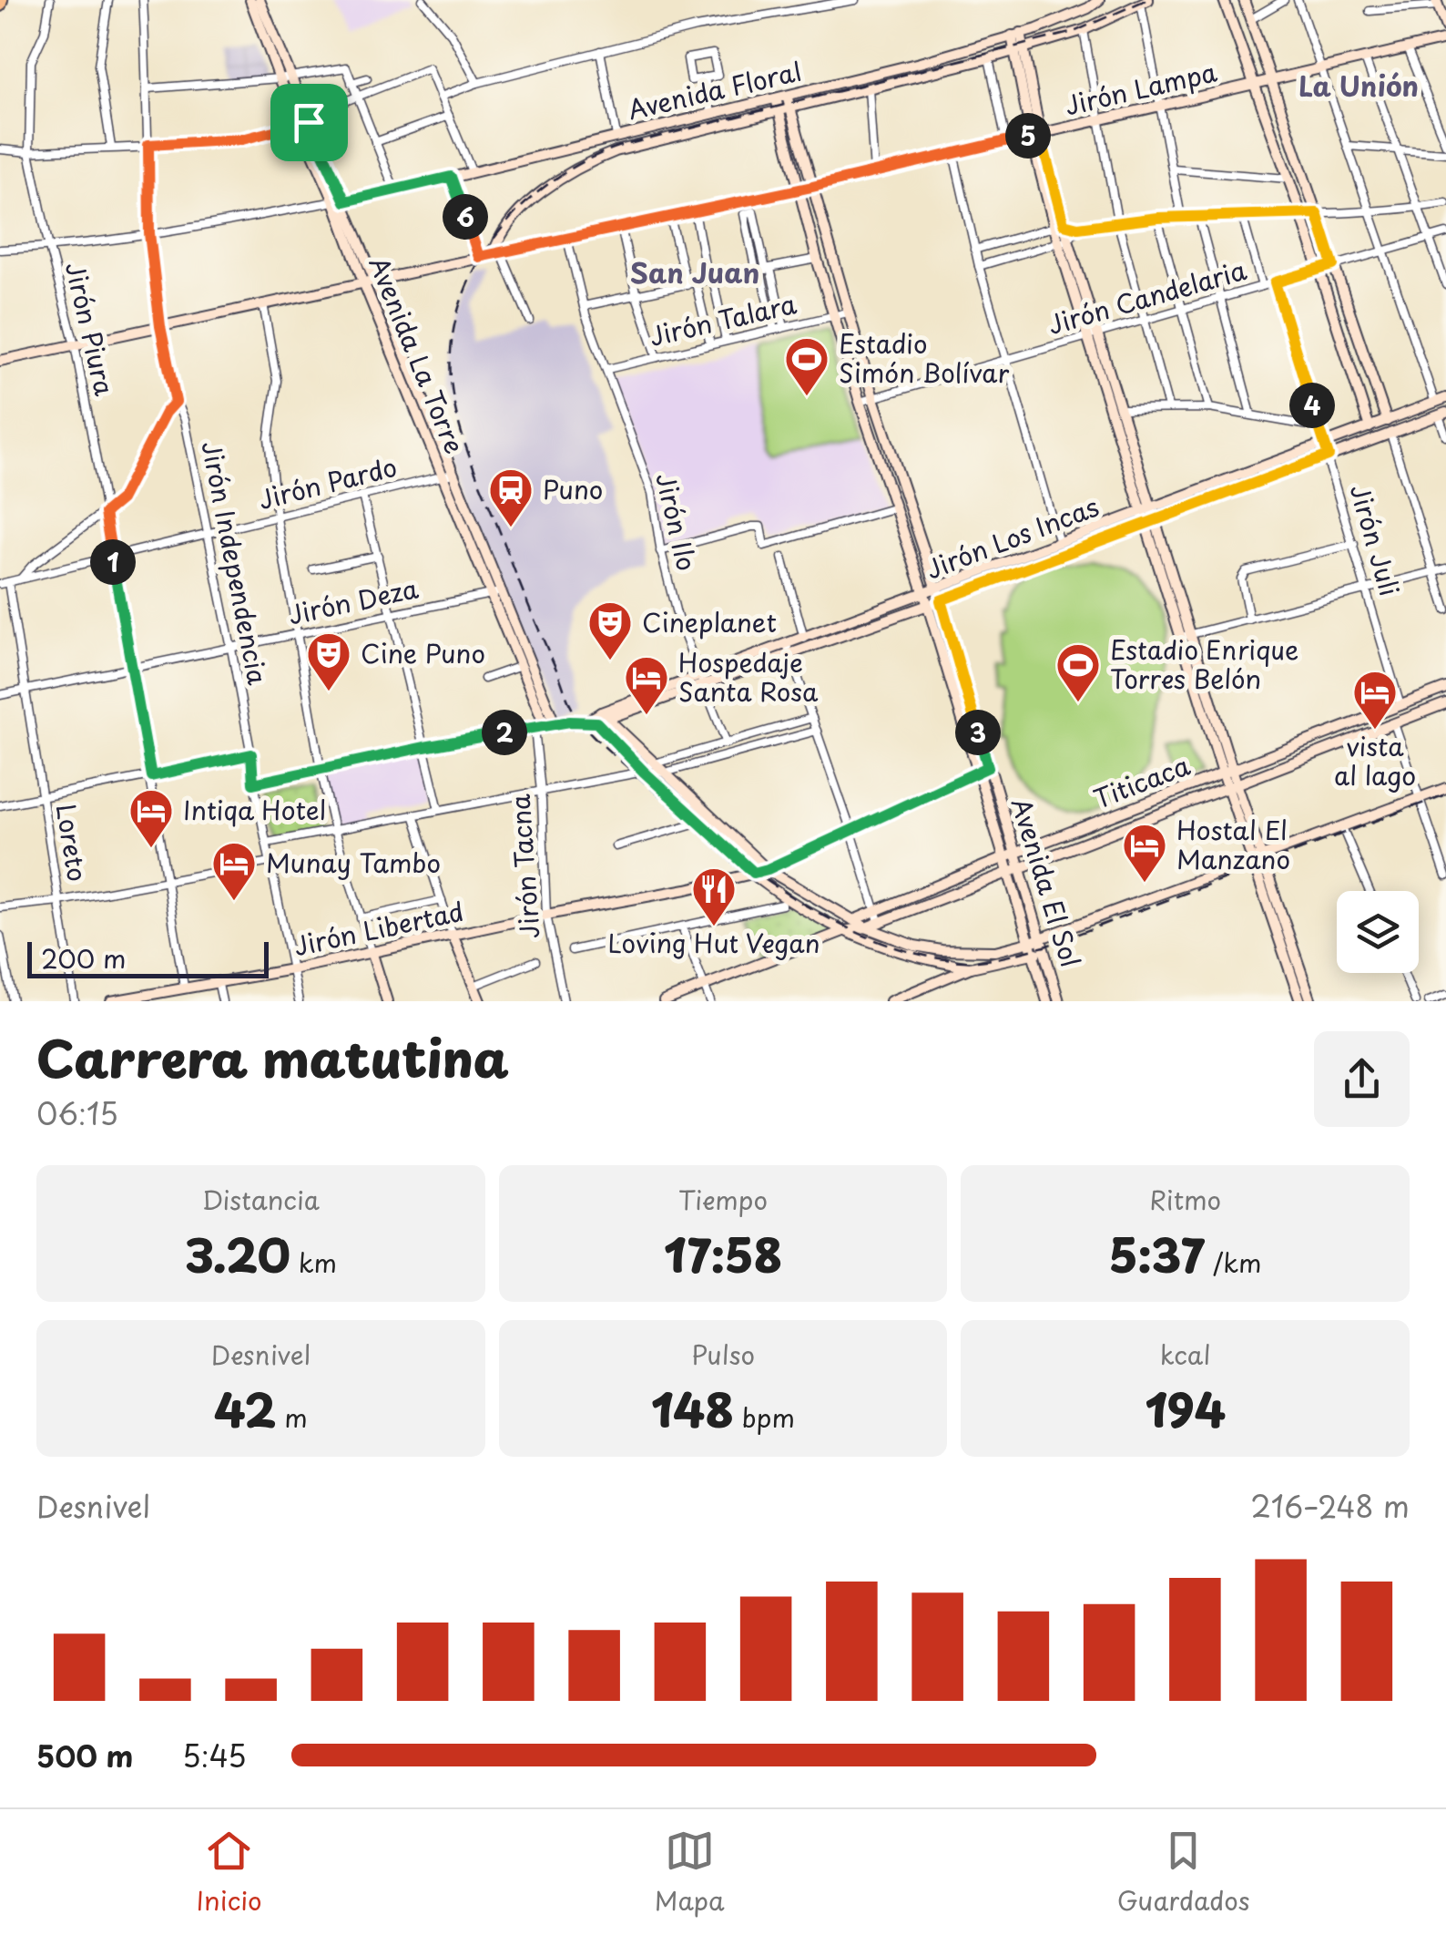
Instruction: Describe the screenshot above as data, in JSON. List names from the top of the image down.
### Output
{
  "streets": {
    "street": [
      "Jirón Lampa",
      "Avenida Floral",
      "Jirón Candelaria",
      "Jirón Talara",
      "Jirón Piura",
      "Avenida La Torre",
      "Jirón Pardo",
      "Jirón Ilo",
      "Jirón Los Incas",
      "Jirón Juli",
      "Jirón Independencia",
      "Jirón Deza",
      "Titicaca",
      "Loreto",
      "Jirón Tacna",
      "Avenida El Sol",
      "Jirón Libertad"
    ]
  },
  "crossings": [
    ["Jirón Lampa", "Avenida Floral"],
    ["Jirón Lampa", "Jirón Piura"],
    ["Jirón Lampa", "Avenida La Torre"],
    ["Jirón Lampa", "Jirón Ilo"],
    ["Jirón Lampa", "Jirón Independencia"],
    ["Jirón Lampa", "Avenida El Sol"],
    ["Avenida Floral", "Avenida La Torre"],
    ["Avenida Floral", "Avenida El Sol"],
    ["Jirón Candelaria", "Jirón Juli"],
    ["Jirón Candelaria", "Avenida El Sol"],
    ["Jirón Talara", "Jirón Ilo"],
    ["Jirón Talara", "Avenida El Sol"],
    ["Jirón Piura", "Jirón Pardo"],
    ["Jirón Piura", "Jirón Deza"],
    ["Jirón Piura", "Jirón Libertad"],
    ["Avenida La Torre", "Jirón Pardo"],
    ["Avenida La Torre", "Jirón Los Incas"],
    ["Avenida La Torre", "Jirón Deza"],
    ["Avenida La Torre", "Jirón Tacna"],
    ["Jirón Pardo", "Jirón Independencia"],
    ["Jirón Pardo", "Loreto"],
    ["Jirón Ilo", "Jirón Los Incas"],
    ["Jirón Los Incas", "Jirón Juli"],
    ["Jirón Los Incas", "Jirón Tacna"],
    ["Jirón Los Incas", "Avenida El Sol"],
    ["Jirón Juli", "Titicaca"],
    ["Jirón Independencia", "Jirón Deza"],
    ["Jirón Independencia", "Jirón Libertad"],
    ["Jirón Deza", "Loreto"],
    ["Titicaca", "Avenida El Sol"],
    ["Jirón Tacna", "Jirón Libertad"]
  ],
  "districts": ["La Unión", "San Juan"],
  "places": {
    "sports": ["Estadio Simón Bolívar", "Estadio Enrique Torres Belón"],
    "station": ["Puno"],
    "theatre": ["Cineplanet", "Cine Puno"],
    "hotel": [
      "Hospedaje Santa Rosa",
      "vista al lago",
      "Intiqa Hotel",
      "Hostal El Manzano",
      "Munay Tambo"
    ],
    "restaurant": ["Loving Hut Vegan"]
  },
  "scale_bar": "200 m",
  "page": {
    "pins": [
      "5",
      "6",
      "4",
      "1",
      "2",
      "3"
    ],
    "scale": "200 m",
    "heading": ["Carrera matutina", "06:15"],
    "stats": [
      ["Distancia", "3.20 km"],
      ["Tiempo", "17:58"],
      ["Ritmo", "5:37 /km"],
      ["Desnivel", "42 m"],
      ["Pulso", "148 bpm"],
      ["kcal", "194"]
    ],
    "chart": ["Desnivel", "216–248 m"],
    "list": [
      {
        "name": "500 m",
        "note": "5:45"
      }
    ],
    "tabs": ["Inicio", "Mapa", "Guardados"]
  }
}
